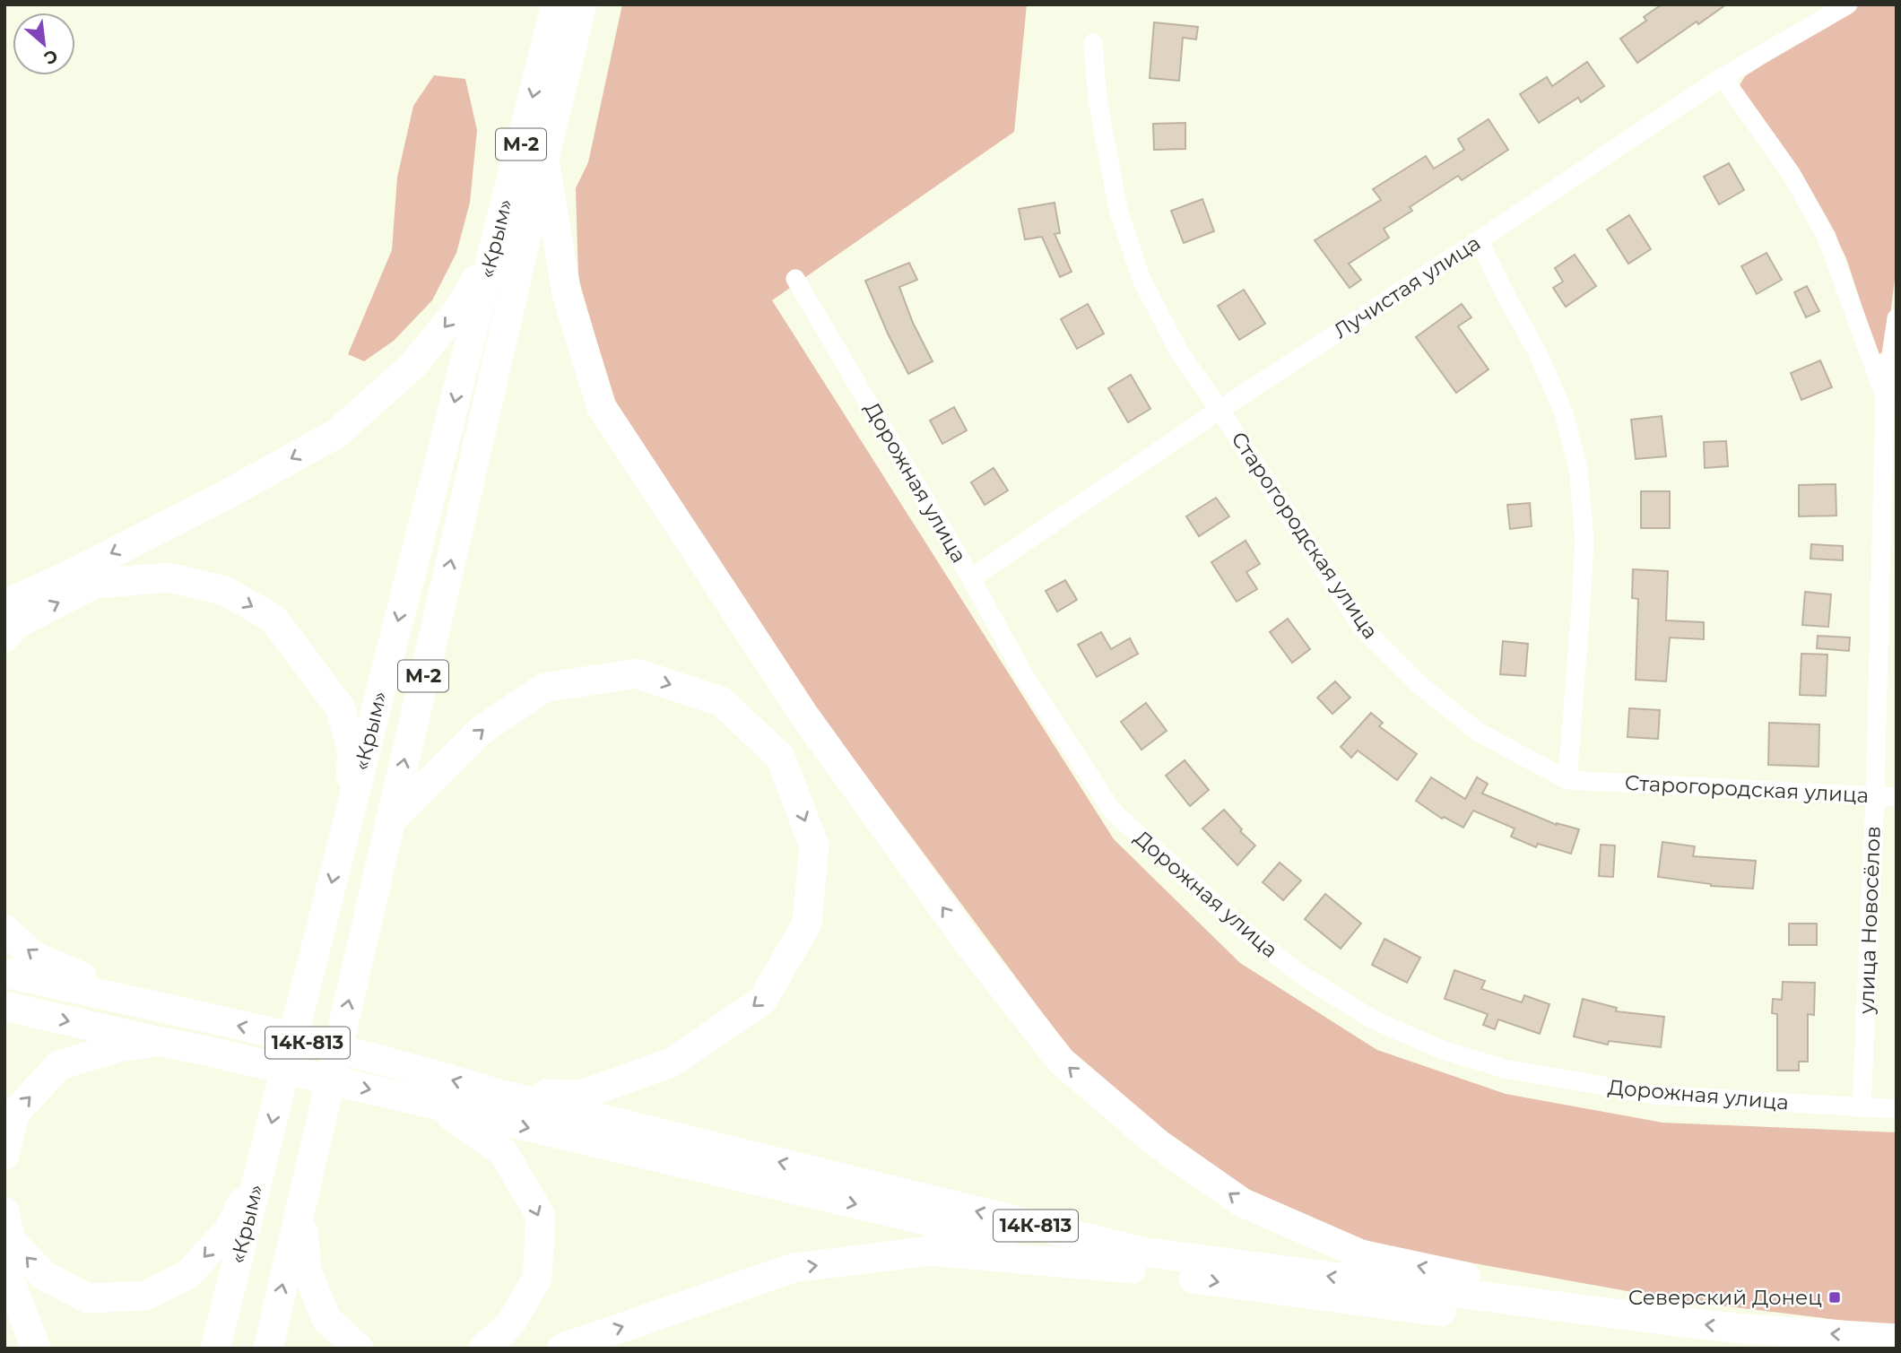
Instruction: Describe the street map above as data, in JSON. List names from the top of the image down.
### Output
{
  "streets": {
    "main road": ["М-2", "«Крым»", "14К-813"],
    "street": [
      "Лучистая улица",
      "Дорожная улица",
      "Старогородская улица",
      "улица Новосёлов"
    ]
  },
  "crossings": [
    ["Лучистая улица", "Дорожная улица"],
    ["Лучистая улица", "Старогородская улица"],
    ["Дорожная улица", "улица Новосёлов"],
    ["Старогородская улица", "улица Новосёлов"]
  ],
  "places": {
    "transit": ["Северский Донец"]
  },
  "north": "bottom right"
}
